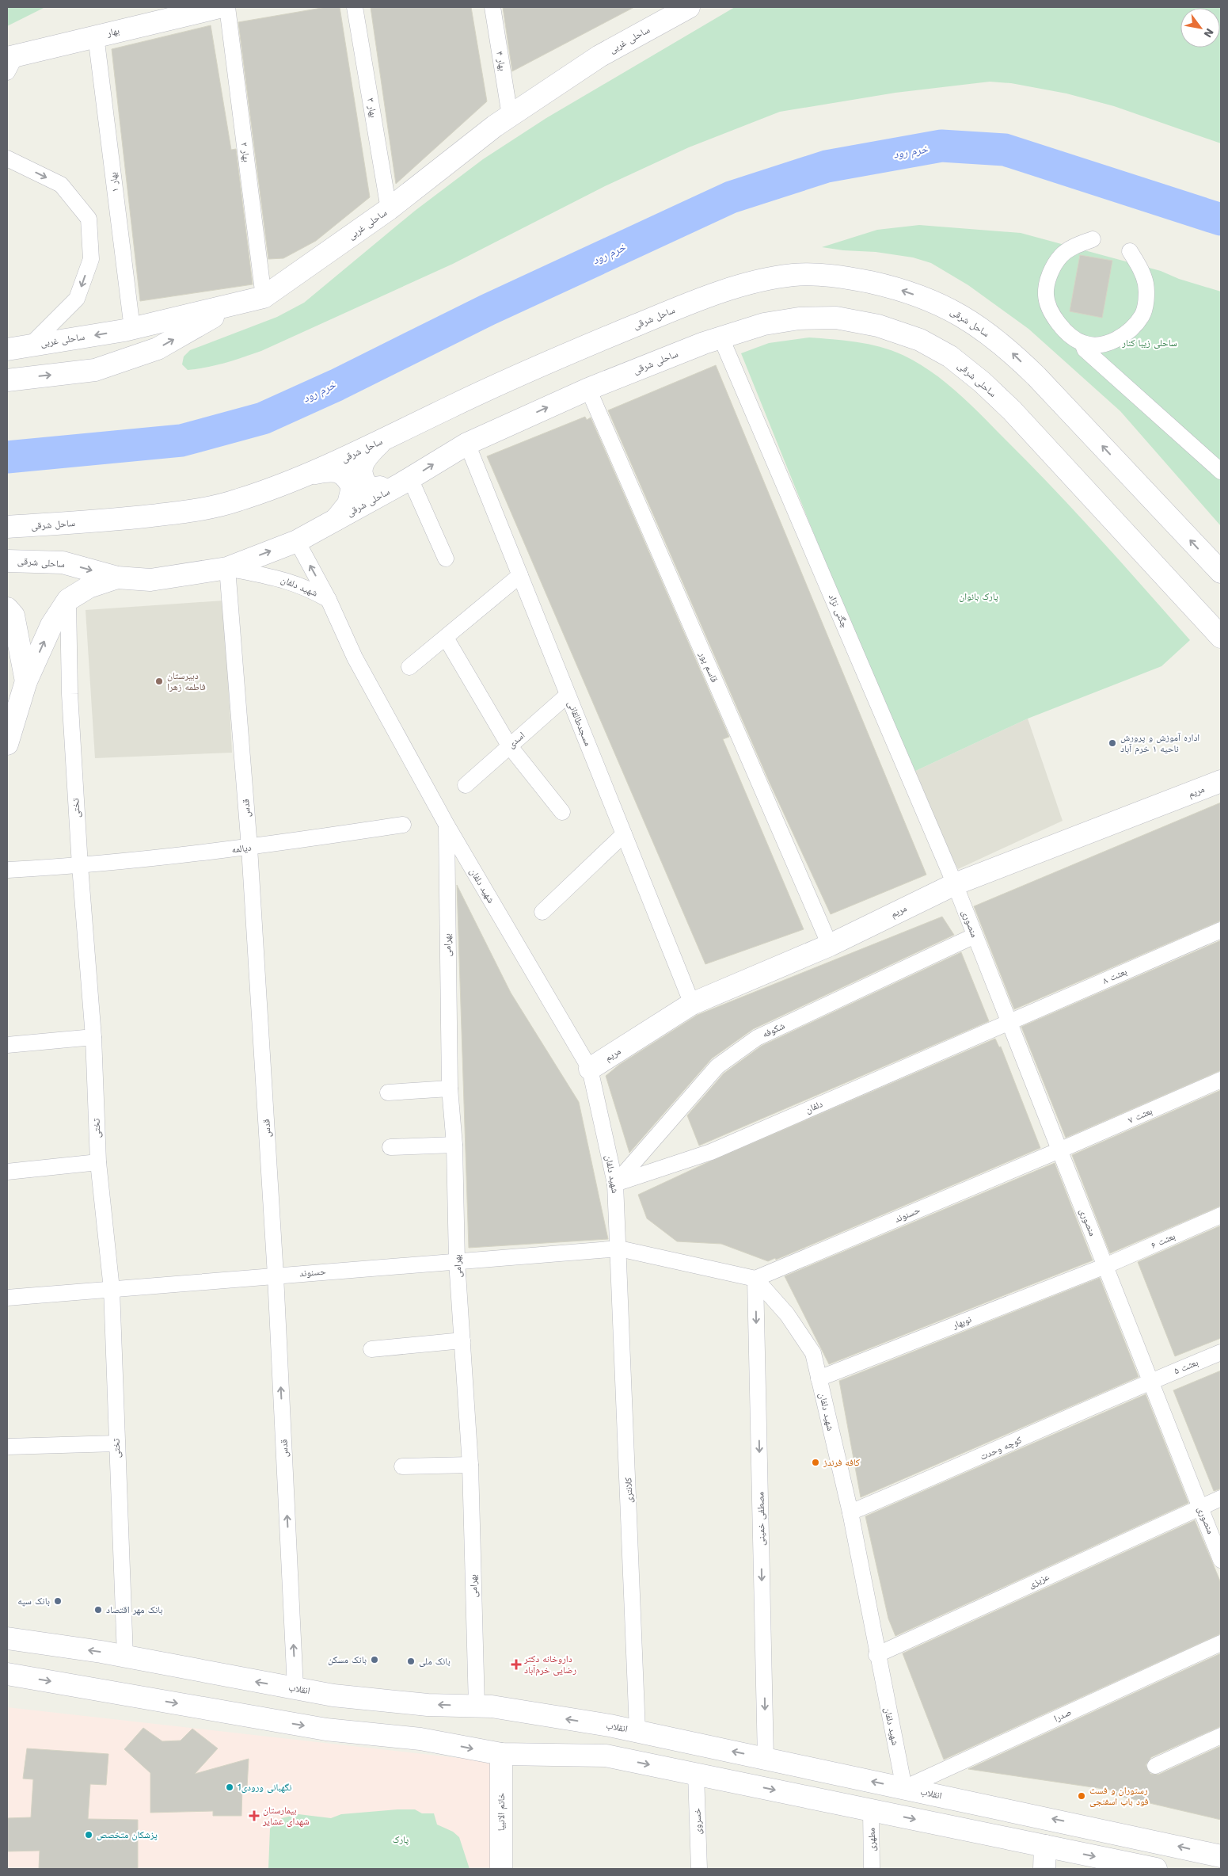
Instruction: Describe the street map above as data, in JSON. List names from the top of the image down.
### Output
{
  "streets": {
    "main road": [
      "بهار",
      "ساحلی غربی",
      "ساحل شرقی",
      "ساحلی شرقی",
      "مریم",
      "انقلاب",
      "خاتم الانبیا"
    ],
    "street": [
      "بهار ۴",
      "بهار ۳",
      "بهار ۲",
      "بهار ۱",
      "شهید دلفان",
      "چگنی نژاد",
      "قاسم پور",
      "مسجدطالقانی",
      "اسدی",
      "تختی",
      "قدس",
      "دیالمه",
      "منصوری",
      "بهرامی",
      "بعثت ۸",
      "شکوفه",
      "دلفان",
      "بعثت ۷",
      "حسنوند",
      "بعثت ۶",
      "نوبهار",
      "بعثت ۵",
      "کوچه وحدت",
      "کلانتری",
      "مصطفی خمینی",
      "عزیزی",
      "صدرا",
      "خسروی",
      "مطهری"
    ]
  },
  "crossings": [
    ["بهار", "بهار ۱"],
    ["ساحلی غربی", "بهار ۴"],
    ["ساحلی غربی", "بهار ۳"],
    ["ساحلی غربی", "بهار ۲"],
    ["ساحلی غربی", "بهار ۱"],
    ["ساحلی شرقی", "شهید دلفان"],
    ["ساحلی شرقی", "چگنی نژاد"],
    ["ساحلی شرقی", "قاسم پور"],
    ["ساحلی شرقی", "مسجدطالقانی"],
    ["ساحلی شرقی", "قدس"],
    ["شهید دلفان", "مریم"],
    ["شهید دلفان", "قدس"],
    ["شهید دلفان", "بهرامی"],
    ["شهید دلفان", "شکوفه"],
    ["شهید دلفان", "دلفان"],
    ["شهید دلفان", "حسنوند"],
    ["شهید دلفان", "نوبهار"],
    ["شهید دلفان", "کوچه وحدت"],
    ["شهید دلفان", "کلانتری"],
    ["شهید دلفان", "مصطفی خمینی"],
    ["شهید دلفان", "عزیزی"],
    ["شهید دلفان", "انقلاب"],
    ["شهید دلفان", "صدرا"],
    ["چگنی نژاد", "مریم"],
    ["چگنی نژاد", "منصوری"],
    ["قاسم پور", "مریم"],
    ["مسجدطالقانی", "اسدی"],
    ["مسجدطالقانی", "مریم"],
    ["مریم", "منصوری"],
    ["تختی", "دیالمه"],
    ["تختی", "حسنوند"],
    ["تختی", "انقلاب"],
    ["قدس", "دیالمه"],
    ["قدس", "حسنوند"],
    ["قدس", "انقلاب"],
    ["منصوری", "بعثت ۸"],
    ["منصوری", "شکوفه"],
    ["منصوری", "دلفان"],
    ["منصوری", "بعثت ۷"],
    ["منصوری", "حسنوند"],
    ["منصوری", "بعثت ۶"],
    ["منصوری", "نوبهار"],
    ["منصوری", "بعثت ۵"],
    ["منصوری", "کوچه وحدت"],
    ["منصوری", "عزیزی"],
    ["بهرامی", "حسنوند"],
    ["بهرامی", "انقلاب"],
    ["بعثت ۸", "دلفان"],
    ["شکوفه", "دلفان"],
    ["بعثت ۷", "حسنوند"],
    ["حسنوند", "کلانتری"],
    ["حسنوند", "مصطفی خمینی"],
    ["بعثت ۶", "نوبهار"],
    ["بعثت ۵", "کوچه وحدت"],
    ["کلانتری", "انقلاب"],
    ["مصطفی خمینی", "انقلاب"],
    ["انقلاب", "صدرا"]
  ],
  "one_way": ["ساحل شرقی", "قدس", "مصطفی خمینی"],
  "water": ["خرم رود"],
  "parks": ["ساحلی زیبا کنار", "پارک بانوان", "پارک"],
  "places": {
    "other": [
      "دبیرستان فاطمه زهرا",
      "اداره آموزش و پرورش ناحیه ۱ خرم آباد",
      "کافه فرندز",
      "بانک سپه",
      "بانک مهر اقتصاد",
      "بانک مسکن",
      "بانک ملی",
      "نگهبانی ورودی1",
      "رستوران و فست فود باب اسفنجی",
      "پزشکان متخصص"
    ],
    "health": ["داروخانه دکتر رضایی خرم‌آباد", "بیمارستان شهدای عشایر"]
  },
  "north": "bottom right"
}
